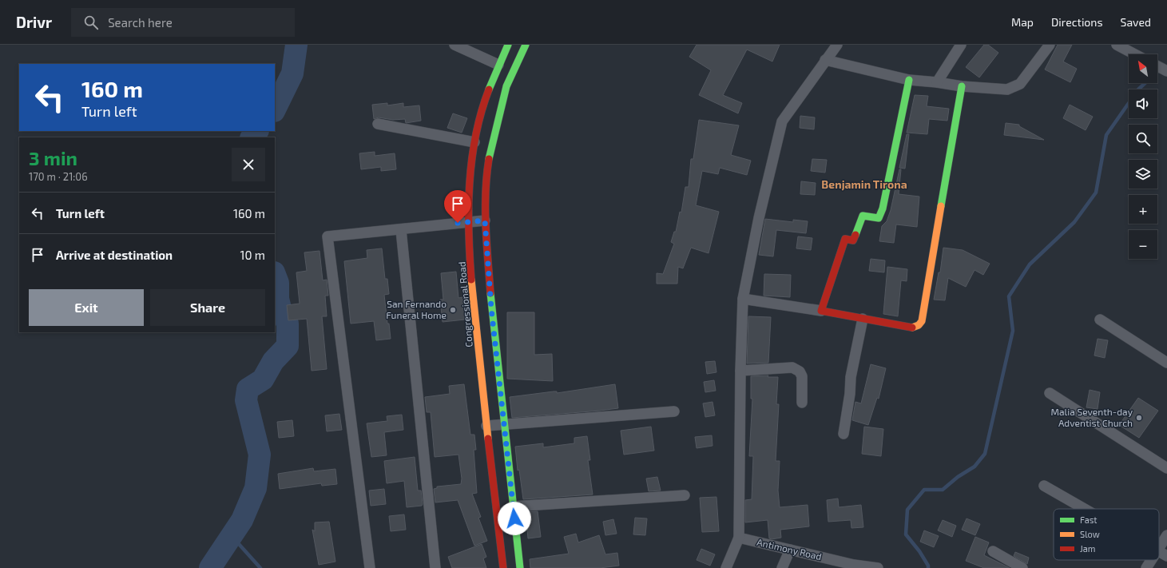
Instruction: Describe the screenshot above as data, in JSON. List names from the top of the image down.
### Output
{
  "streets": {
    "main road": ["Congressional Road"],
    "street": ["Antimony Road"]
  },
  "districts": ["Benjamin Tirona"],
  "places": ["San Fernando Funeral Home", "Malia Seventh-day Adventist Church"],
  "legend": ["Fast", "Slow", "Jam"],
  "north": "top left",
  "page": {
    "header": "Drivr",
    "search": "Search here",
    "nav": ["Map", "Directions", "Saved"],
    "map_buttons": ["+", "−"],
    "turn": ["160 m", "Turn left"],
    "heading": ["3 min", "170 m · 21:06"],
    "list": [
      {
        "name": "Turn left",
        "value": "160 m"
      },
      {
        "name": "Arrive at destination",
        "value": "10 m"
      }
    ],
    "buttons": ["Exit", "Share"]
  }
}
